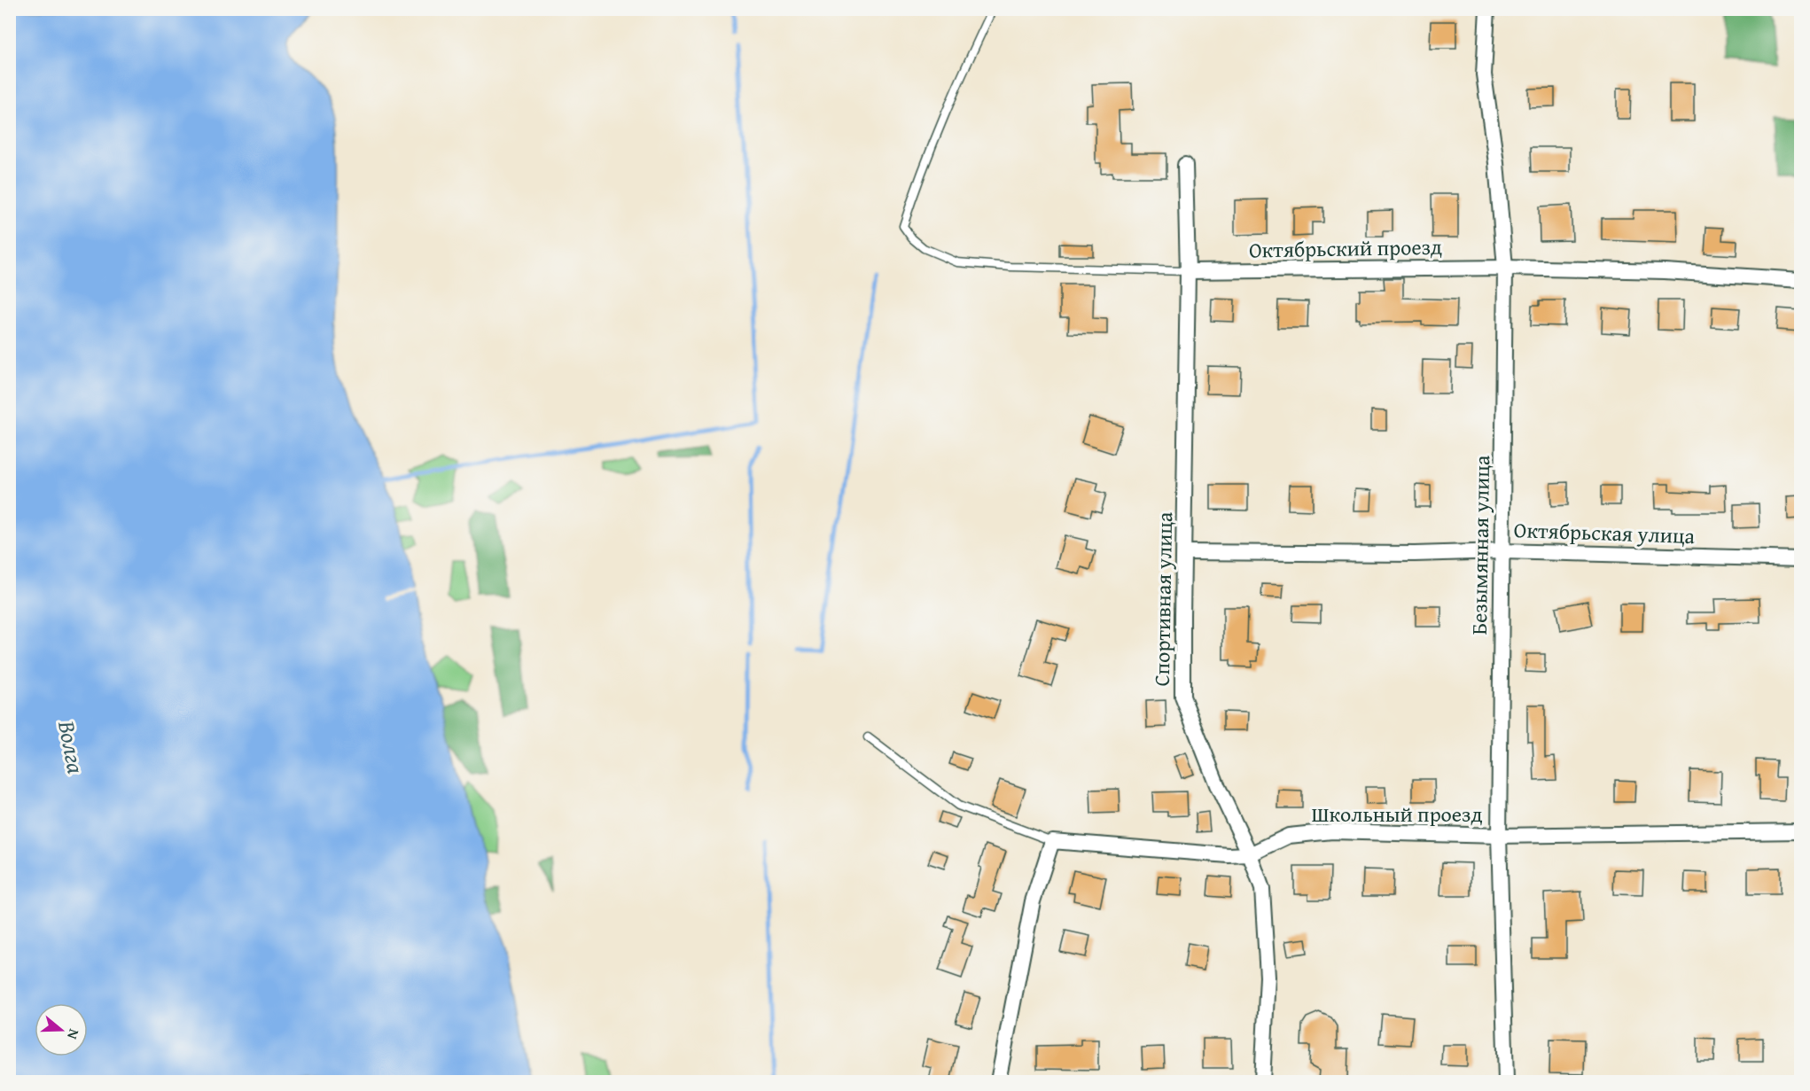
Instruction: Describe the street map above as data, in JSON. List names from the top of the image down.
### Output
{
  "streets": {
    "street": [
      "Октябрьский проезд",
      "Октябрьская улица",
      "Безымянная улица",
      "Спортивная улица",
      "Школьный проезд"
    ]
  },
  "crossings": [
    ["Октябрьский проезд", "Безымянная улица"],
    ["Октябрьский проезд", "Спортивная улица"],
    ["Октябрьская улица", "Безымянная улица"],
    ["Октябрьская улица", "Спортивная улица"],
    ["Безымянная улица", "Школьный проезд"],
    ["Спортивная улица", "Школьный проезд"]
  ],
  "water": ["Волга"],
  "north": "right"
}
